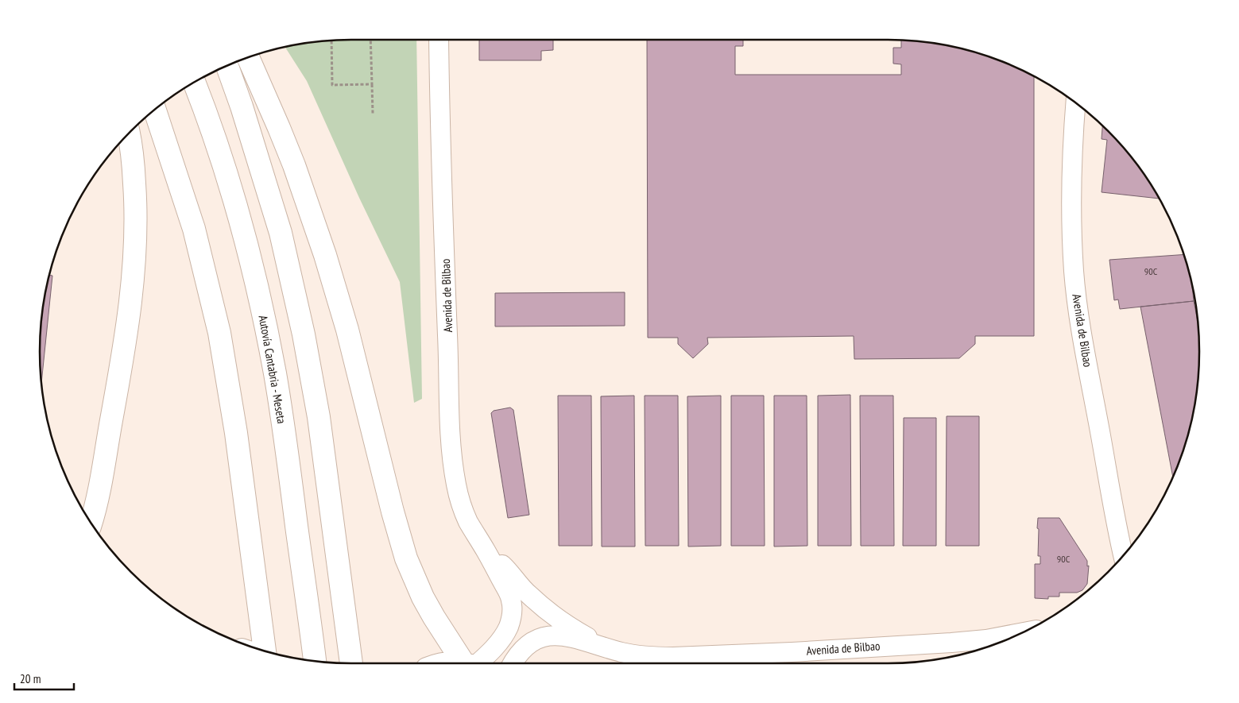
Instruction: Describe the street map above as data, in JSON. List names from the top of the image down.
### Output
{
  "streets": {
    "highway": ["Autovía Cantabria - Meseta"],
    "street": ["Avenida de Bilbao"]
  },
  "house_numbers": ["90C", "90C"],
  "scale_bar": "20 m"
}
